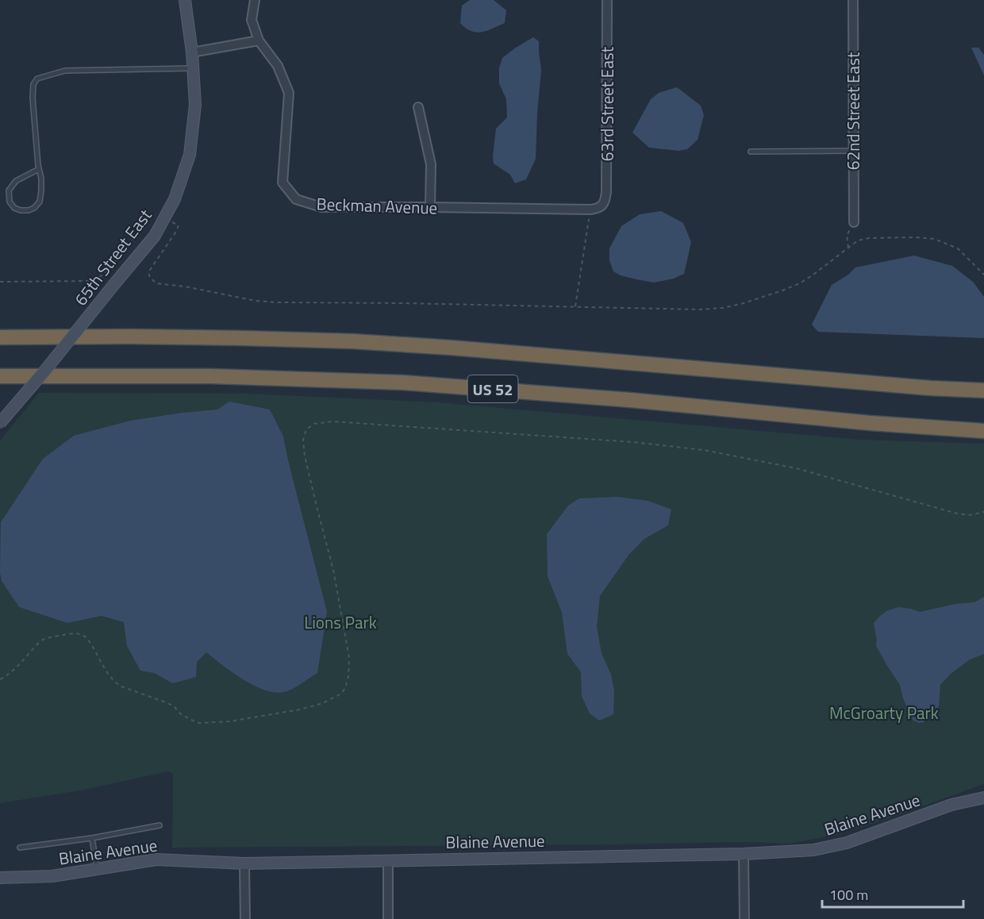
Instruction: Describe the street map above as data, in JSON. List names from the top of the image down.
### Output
{
  "streets": {
    "highway": ["US 52"],
    "street": [
      "63rd Street East",
      "62nd Street East",
      "Beckman Avenue",
      "65th Street East",
      "Blaine Avenue"
    ]
  },
  "crossings": [
    ["63rd Street East", "Beckman Avenue"]
  ],
  "parks": ["Lions Park", "McGroarty Park"],
  "scale_bar": "100 m"
}
